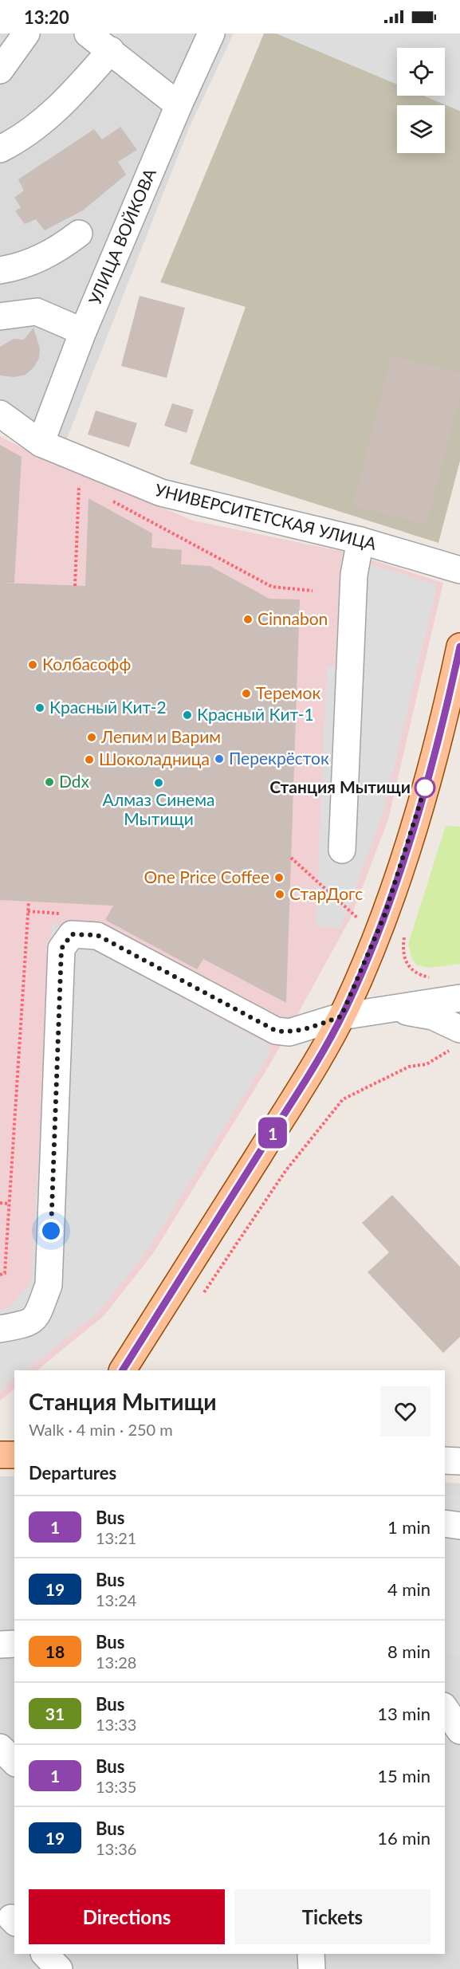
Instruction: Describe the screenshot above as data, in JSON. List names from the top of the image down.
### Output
{
  "streets": {
    "street": ["УЛИЦА ВОЙКОВА", "УНИВЕРСИТЕТСКАЯ УЛИЦА"]
  },
  "crossings": [
    ["УЛИЦА ВОЙКОВА", "УНИВЕРСИТЕТСКАЯ УЛИЦА"]
  ],
  "places": [
    "Cinnabon",
    "Колбасофф",
    "Теремок",
    "Красный Кит-2",
    "Красный Кит-1",
    "Лепим и Варим",
    "Перекрёсток",
    "Шоколадница",
    "Ddx",
    "Алмаз Синема Мытищи",
    "Станция Мытищи",
    "One Price Coffee",
    "СтарДогс"
  ],
  "lines": ["bus line 1"],
  "page": {
    "status": "13:20",
    "on_map": "1",
    "heading": [
      ["Станция Мытищи", "Walk · 4 min · 250 m"],
      "Departures"
    ],
    "list": [
      {
        "mark": "1",
        "name": "Bus",
        "note": "13:21",
        "value": "1 min"
      },
      {
        "mark": "19",
        "name": "Bus",
        "note": "13:24",
        "value": "4 min"
      },
      {
        "mark": "18",
        "name": "Bus",
        "note": "13:28",
        "value": "8 min"
      },
      {
        "mark": "31",
        "name": "Bus",
        "note": "13:33",
        "value": "13 min"
      },
      {
        "mark": "1",
        "name": "Bus",
        "note": "13:35",
        "value": "15 min"
      },
      {
        "mark": "19",
        "name": "Bus",
        "note": "13:36",
        "value": "16 min"
      }
    ],
    "buttons": ["Directions", "Tickets"]
  }
}
